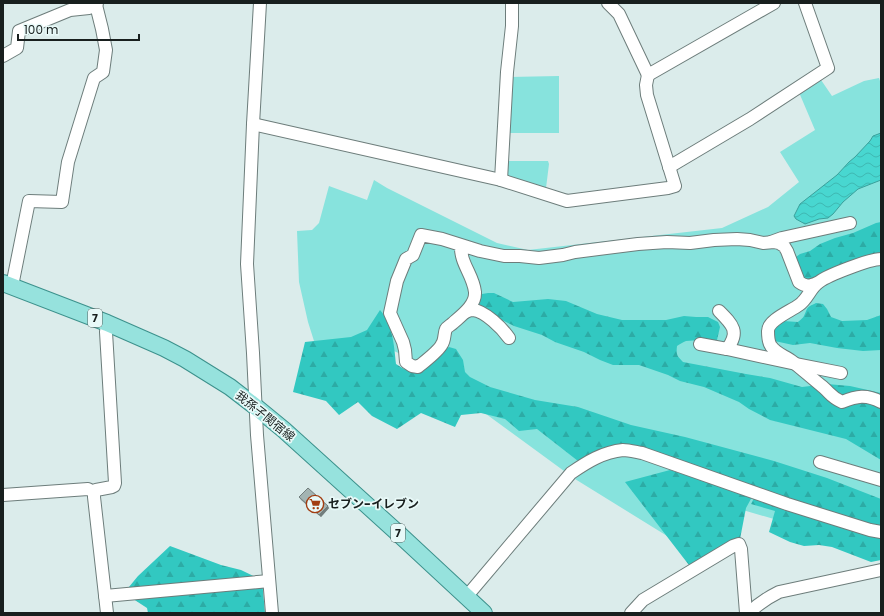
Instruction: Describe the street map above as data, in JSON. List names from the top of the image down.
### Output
{
  "streets": {
    "main road": ["7", "我孫子関宿線"]
  },
  "places": {
    "supermarket": ["セブン-イレブン"]
  },
  "scale_bar": "100 m"
}
